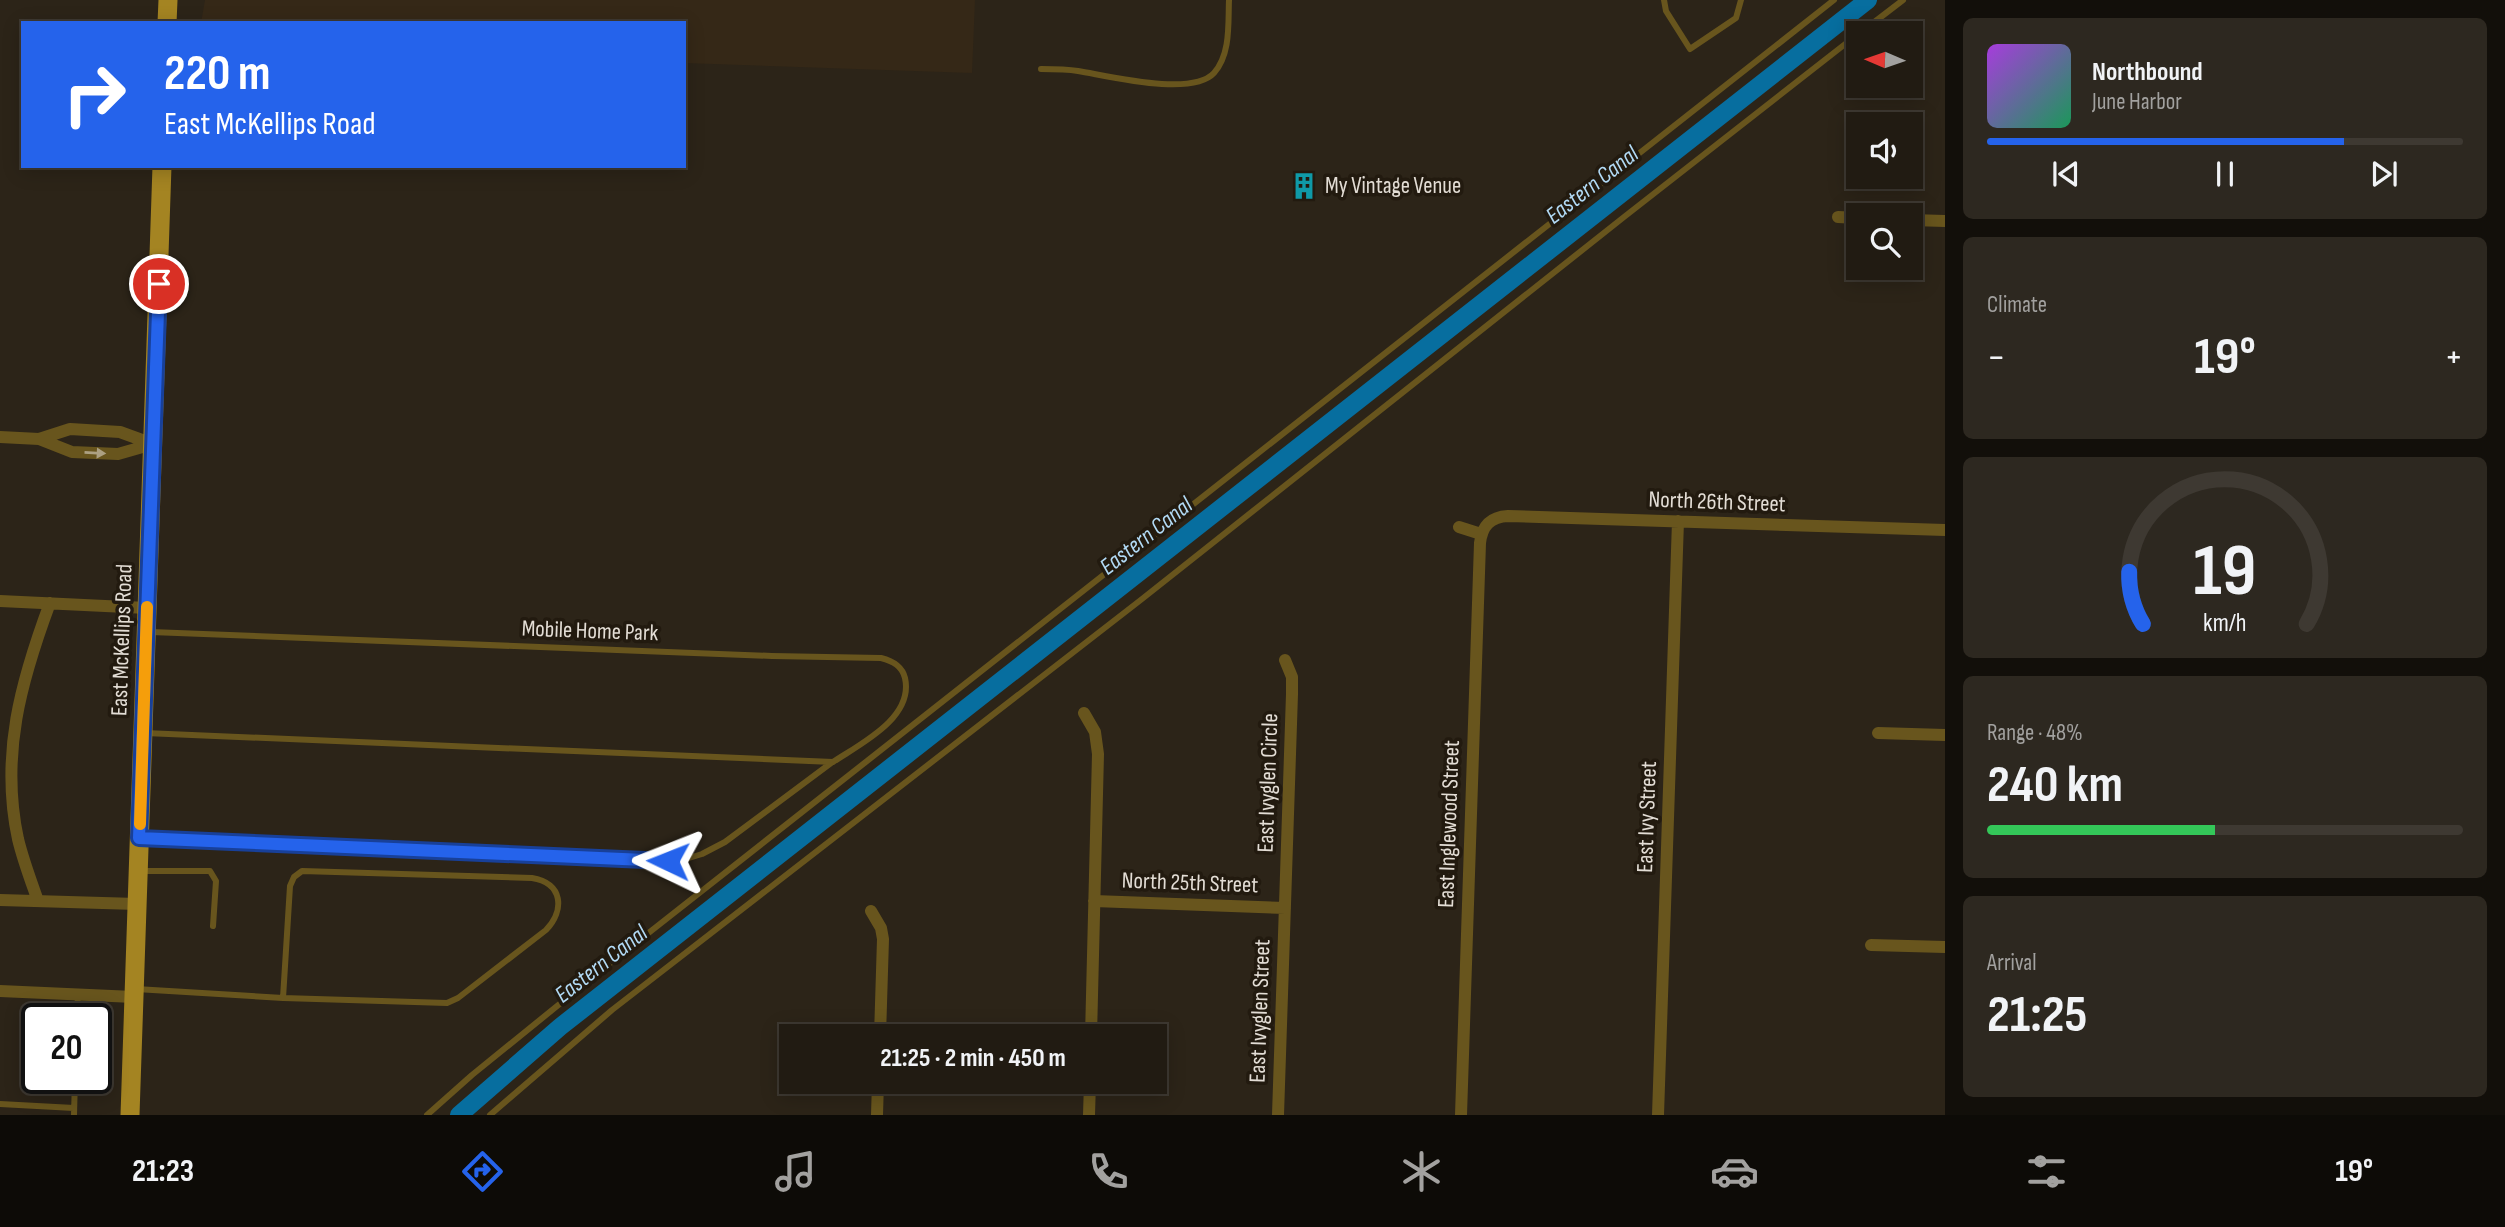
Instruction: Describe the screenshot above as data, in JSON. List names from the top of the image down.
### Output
{
  "streets": {
    "main road": ["East McKellips Road"],
    "street": [
      "North 26th Street",
      "East Ivyglen Circle",
      "East Ivy Street",
      "East Inglewood Street",
      "North 25th Street",
      "East Ivyglen Street"
    ],
    "lane": ["Mobile Home Park"]
  },
  "crossings": [
    ["North 26th Street", "East Ivy Street"],
    ["North 26th Street", "East Inglewood Street"],
    ["Mobile Home Park", "East McKellips Road"],
    ["East Ivyglen Circle", "North 25th Street"],
    ["East Ivyglen Circle", "East Ivyglen Street"],
    ["North 25th Street", "East Ivyglen Street"]
  ],
  "water": ["Eastern Canal"],
  "places": {
    "building": ["My Vintage Venue"]
  },
  "north": "left",
  "page": {
    "turn": ["220 m", "East McKellips Road"],
    "song": ["Northbound", "June Harbor"],
    "tile": [
      "Climate",
      ["Range · 48%", "240 km"],
      ["Arrival", "21:25"]
    ],
    "heat": ["−", "19°", "+"],
    "limit": "20",
    "trip": "21:25 · 2 min · 450 m",
    "tabs": ["21:23", "19°"],
    "gauge": ["19", "km/h"]
  }
}
